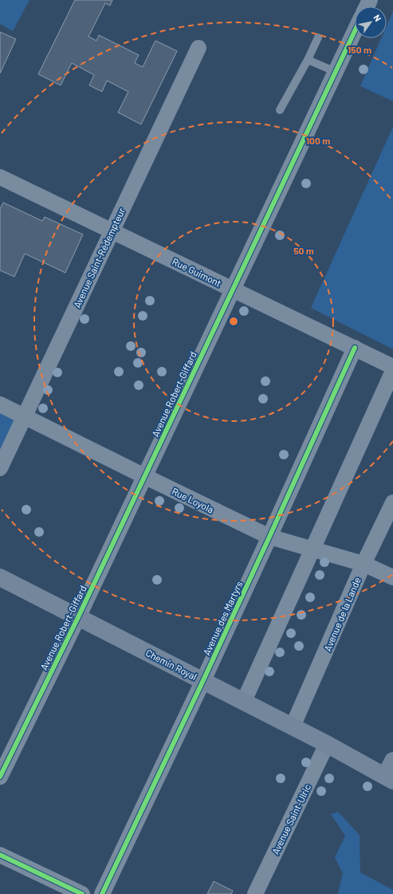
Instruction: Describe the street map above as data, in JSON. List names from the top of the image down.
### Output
{
  "streets": {
    "main road": ["Chemin Royal"],
    "street": [
      "Avenue Saint-Rédempteur",
      "Rue Guimont",
      "Avenue Robert-Giffard",
      "Rue Loyola",
      "Avenue de la Lande",
      "Avenue des Martyrs",
      "Avenue Saint-Ulric"
    ]
  },
  "crossings": [
    ["Avenue Saint-Rédempteur", "Rue Guimont"],
    ["Avenue Saint-Rédempteur", "Rue Loyola"],
    ["Rue Guimont", "Avenue Robert-Giffard"],
    ["Rue Guimont", "Avenue des Martyrs"],
    ["Avenue Robert-Giffard", "Rue Loyola"],
    ["Avenue Robert-Giffard", "Chemin Royal"],
    ["Rue Loyola", "Avenue de la Lande"],
    ["Rue Loyola", "Avenue des Martyrs"],
    ["Avenue de la Lande", "Chemin Royal"],
    ["Avenue des Martyrs", "Chemin Royal"],
    ["Chemin Royal", "Avenue Saint-Ulric"]
  ],
  "north": "top right",
  "rings": ["150 m", "100 m", "50 m"]
}
